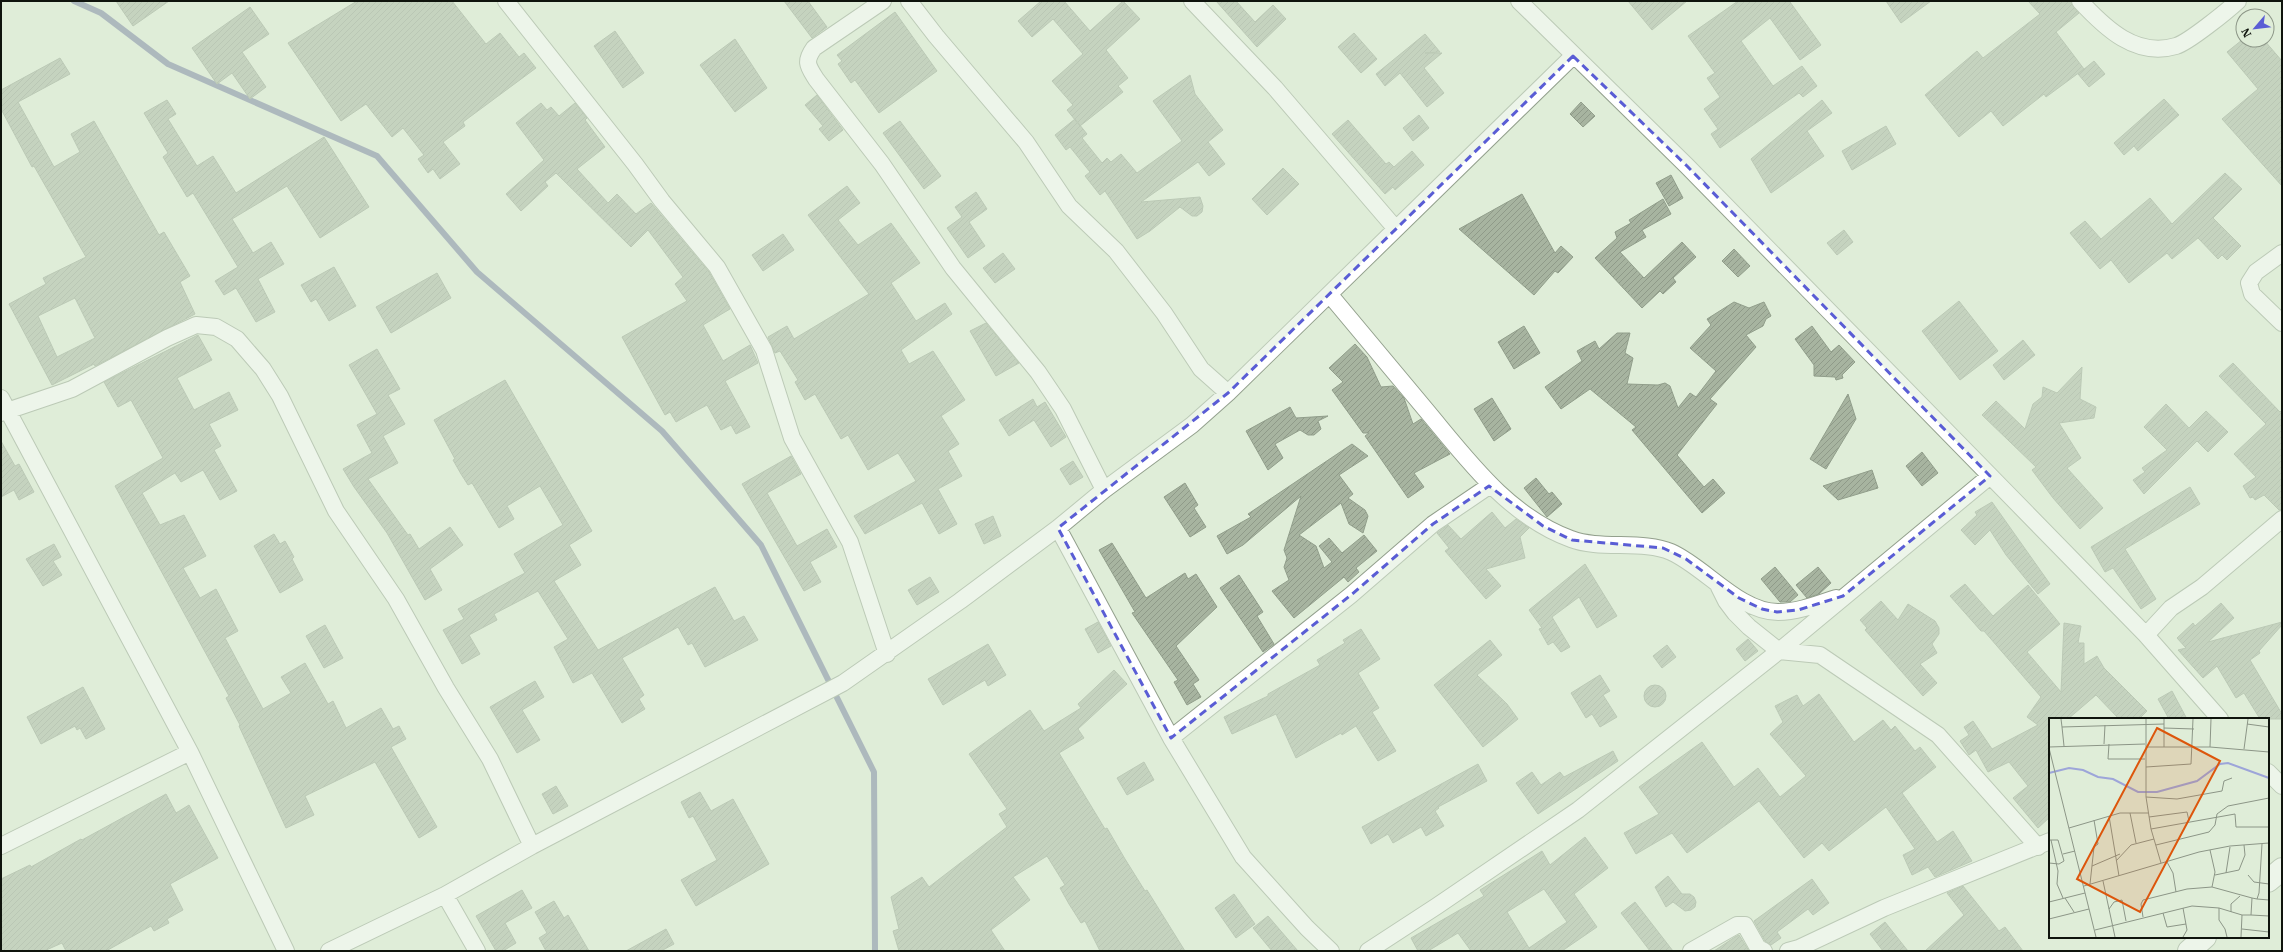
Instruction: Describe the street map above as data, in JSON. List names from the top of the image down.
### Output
{
  "north": "bottom left"
}
